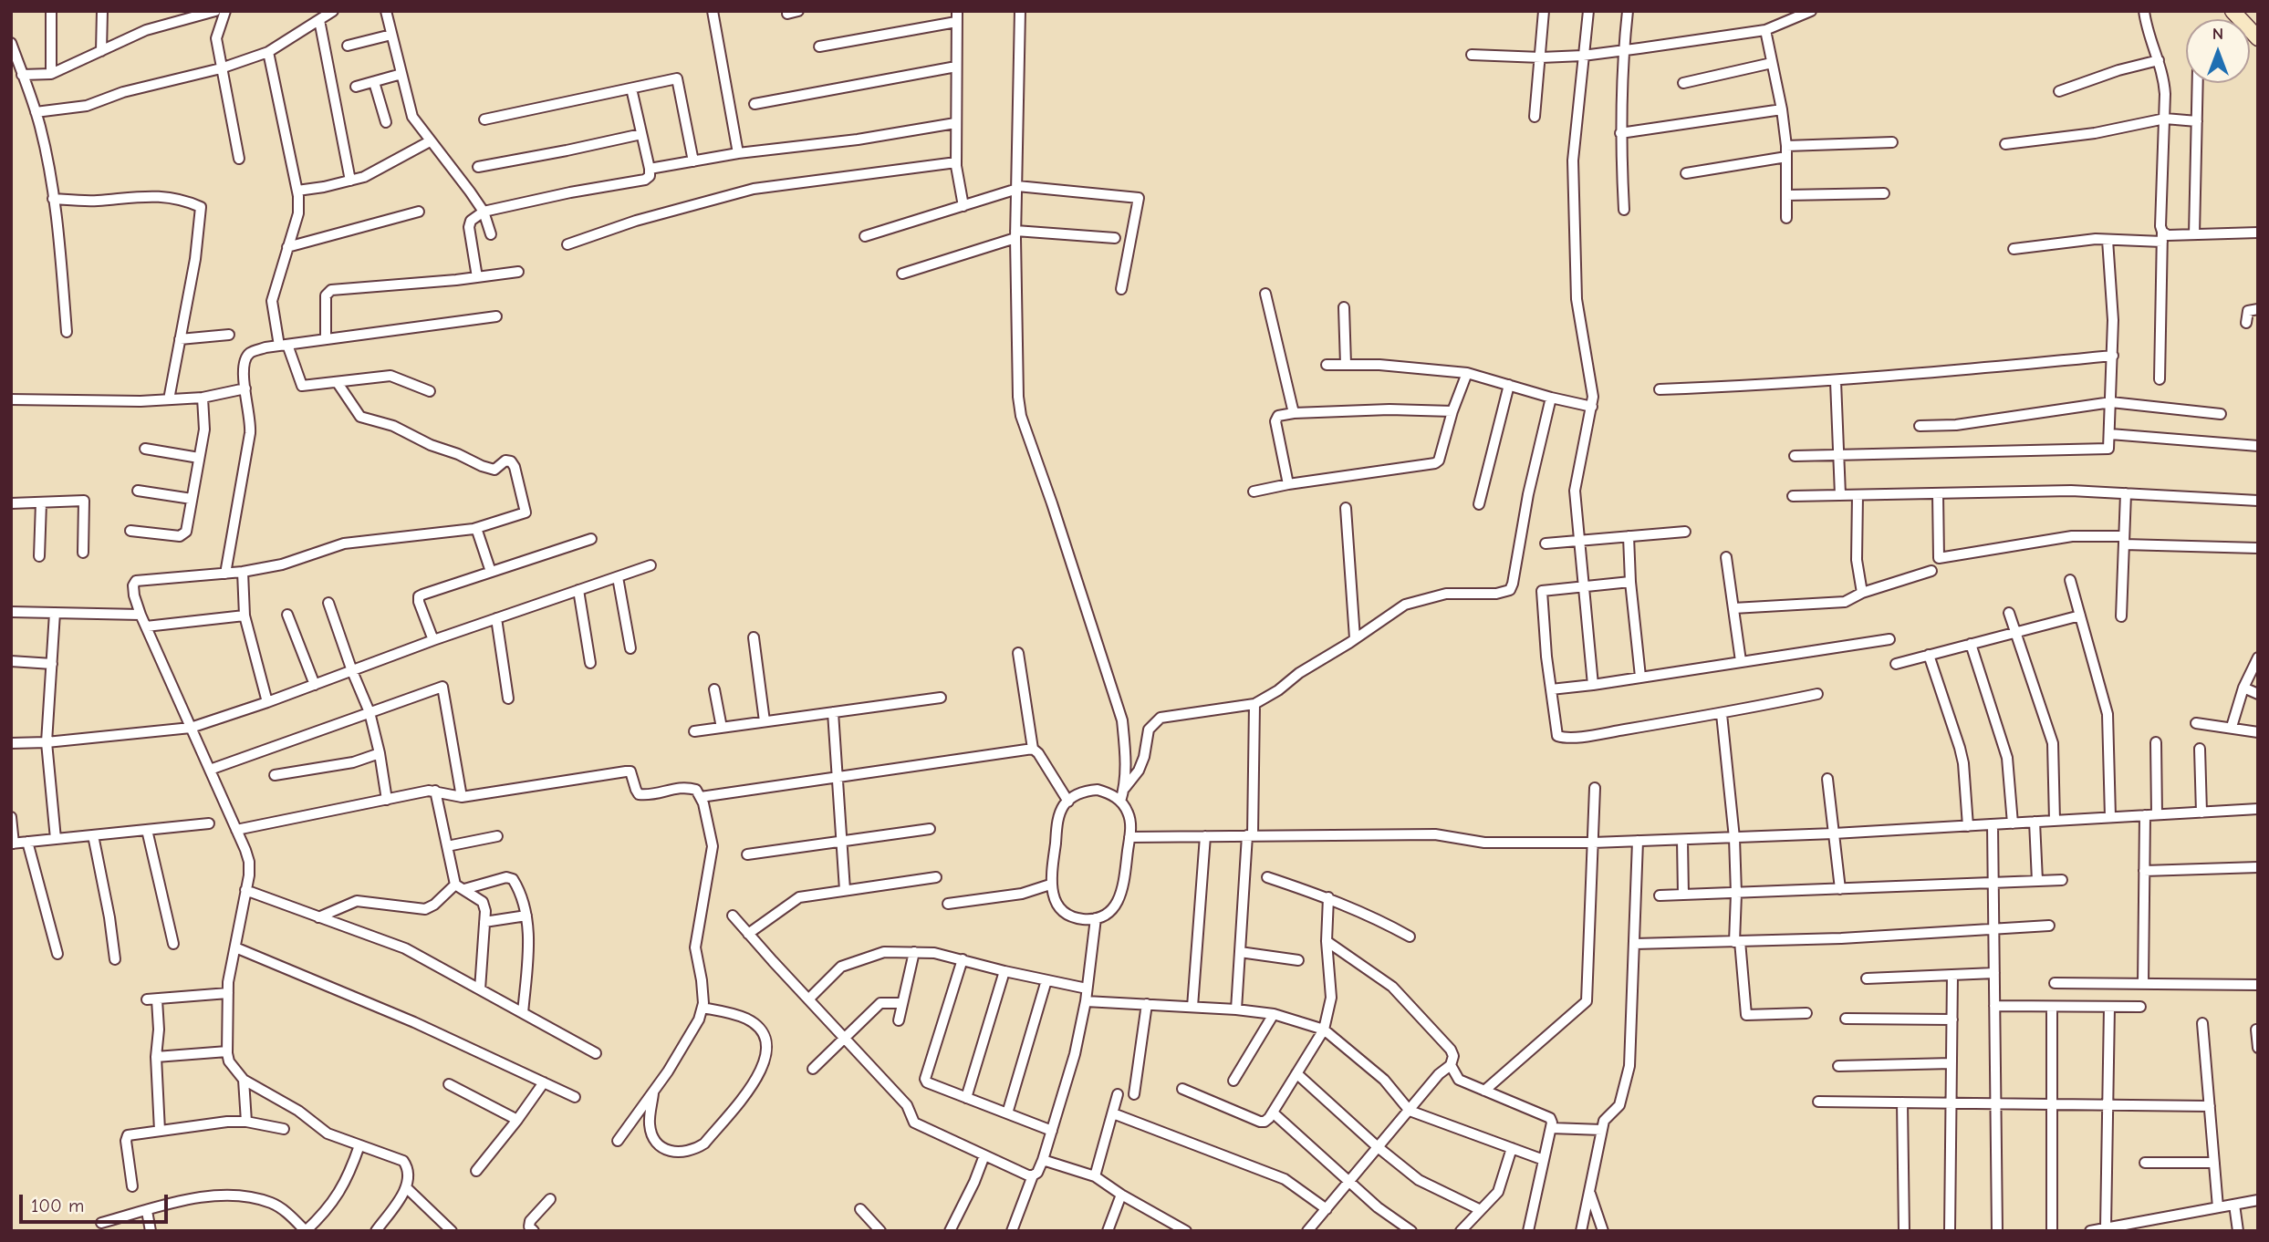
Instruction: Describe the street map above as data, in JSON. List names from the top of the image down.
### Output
{
  "scale_bar": "100 m",
  "north": "top"
}
